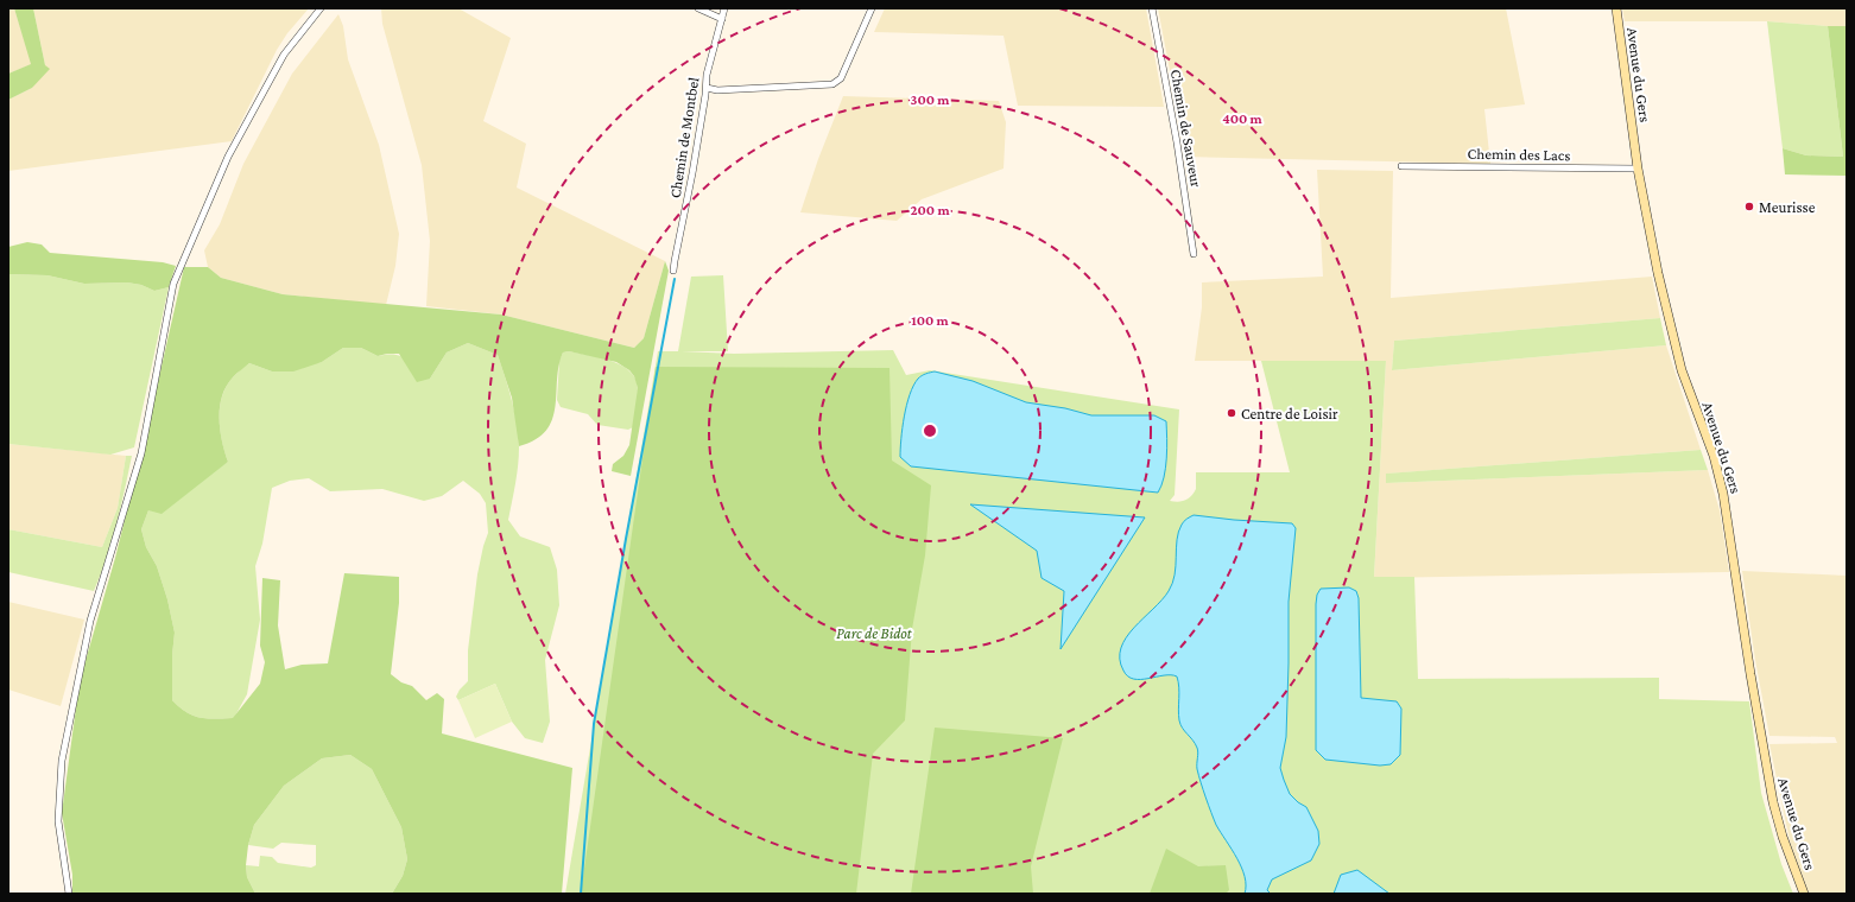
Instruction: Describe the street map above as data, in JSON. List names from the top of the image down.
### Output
{
  "streets": {
    "main road": ["Avenue du Gers"],
    "street": ["Chemin de Sauveur", "Chemin de Montbel", "Chemin des Lacs"]
  },
  "crossings": [
    ["Avenue du Gers", "Chemin des Lacs"]
  ],
  "parks": ["Parc de Bidot"],
  "places": ["Meurisse", "Centre de Loisir"],
  "rings": [
    "300 m",
    "400 m",
    "200 m",
    "100 m"
  ]
}
